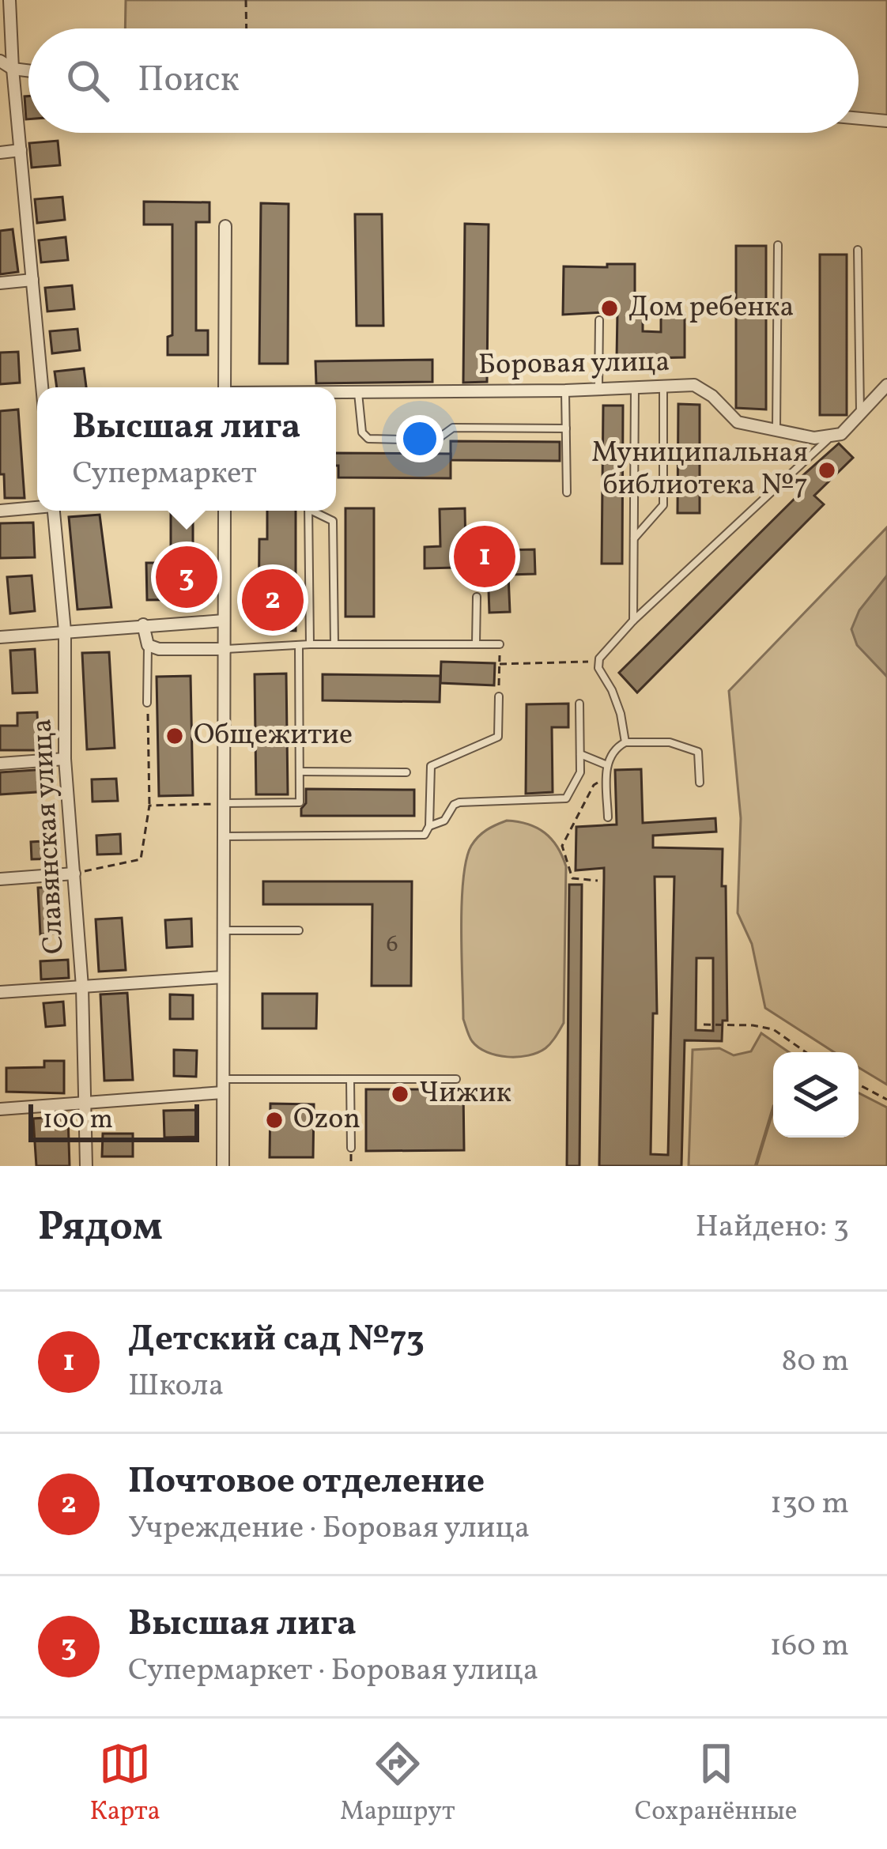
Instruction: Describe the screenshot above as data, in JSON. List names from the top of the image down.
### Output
{
  "streets": {
    "street": ["Боровая улица", "Славянская улица"]
  },
  "places": [
    "Дом ребенка",
    "Муниципальная библиотека №7",
    "Общежитие",
    "Чижик",
    "Ozon"
  ],
  "house_numbers": ["6"],
  "scale_bar": "100 m",
  "page": {
    "search": "Поиск",
    "popup": ["Высшая лига", "Супермаркет"],
    "pins": ["1", "3", "2"],
    "scale": "100 m",
    "heading": ["Рядом", "Найдено: 3"],
    "list": [
      {
        "mark": "1",
        "name": "Детский сад №73",
        "note": "Школа",
        "value": "80 m"
      },
      {
        "mark": "2",
        "name": "Почтовое отделение",
        "note": "Учреждение · Боровая улица",
        "value": "130 m"
      },
      {
        "mark": "3",
        "name": "Высшая лига",
        "note": "Супермаркет · Боровая улица",
        "value": "160 m"
      }
    ],
    "nav": ["Карта", "Маршрут", "Сохранённые"]
  }
}
